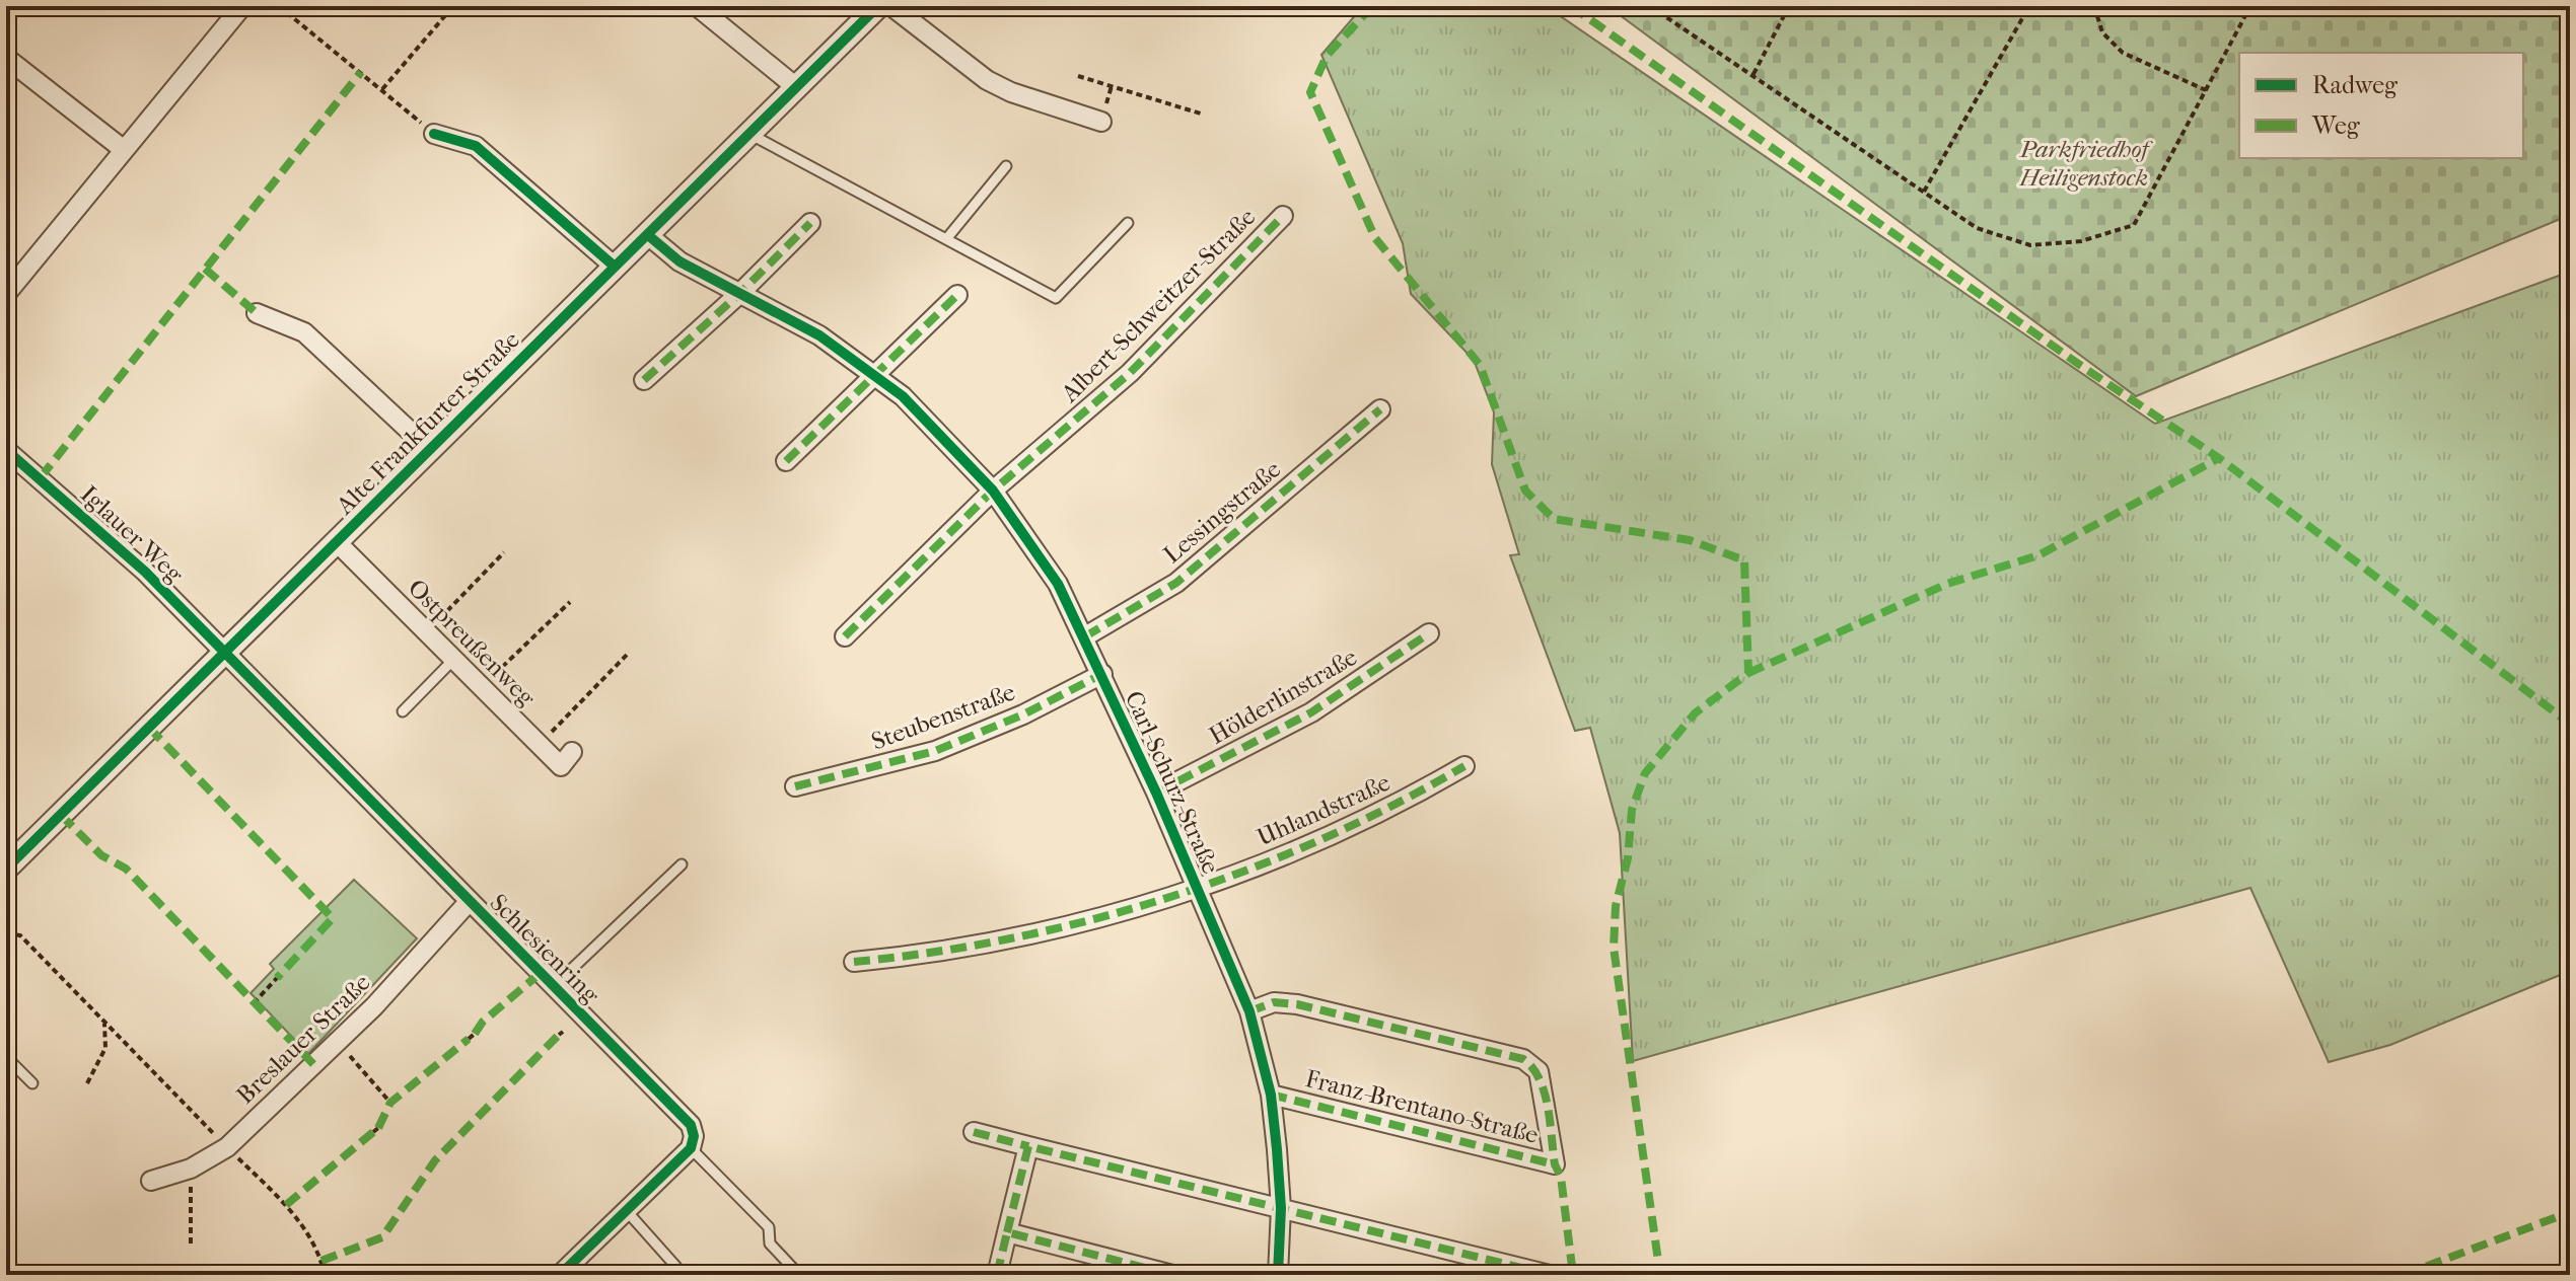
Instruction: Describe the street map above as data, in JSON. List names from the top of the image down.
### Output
{
  "streets": {
    "street": [
      "Albert-Schweitzer-Straße",
      "Alte Frankfurter Straße",
      "Lessingstraße",
      "Iglauer Weg",
      "Ostpreußenweg",
      "Hölderlinstraße",
      "Steubenstraße",
      "Carl-Schurz-Straße",
      "Uhlandstraße",
      "Schlesienring",
      "Breslauer Straße",
      "Franz-Brentano-Straße"
    ]
  },
  "crossings": [
    ["Albert-Schweitzer-Straße", "Carl-Schurz-Straße"],
    ["Alte Frankfurter Straße", "Iglauer Weg"],
    ["Alte Frankfurter Straße", "Ostpreußenweg"],
    ["Alte Frankfurter Straße", "Carl-Schurz-Straße"],
    ["Alte Frankfurter Straße", "Schlesienring"],
    ["Lessingstraße", "Carl-Schurz-Straße"],
    ["Iglauer Weg", "Schlesienring"],
    ["Hölderlinstraße", "Carl-Schurz-Straße"],
    ["Steubenstraße", "Carl-Schurz-Straße"],
    ["Carl-Schurz-Straße", "Uhlandstraße"],
    ["Carl-Schurz-Straße", "Franz-Brentano-Straße"],
    ["Schlesienring", "Breslauer Straße"]
  ],
  "parks": ["Parkfriedhof Heiligenstock"],
  "legend": ["Radweg", "Weg"]
}
